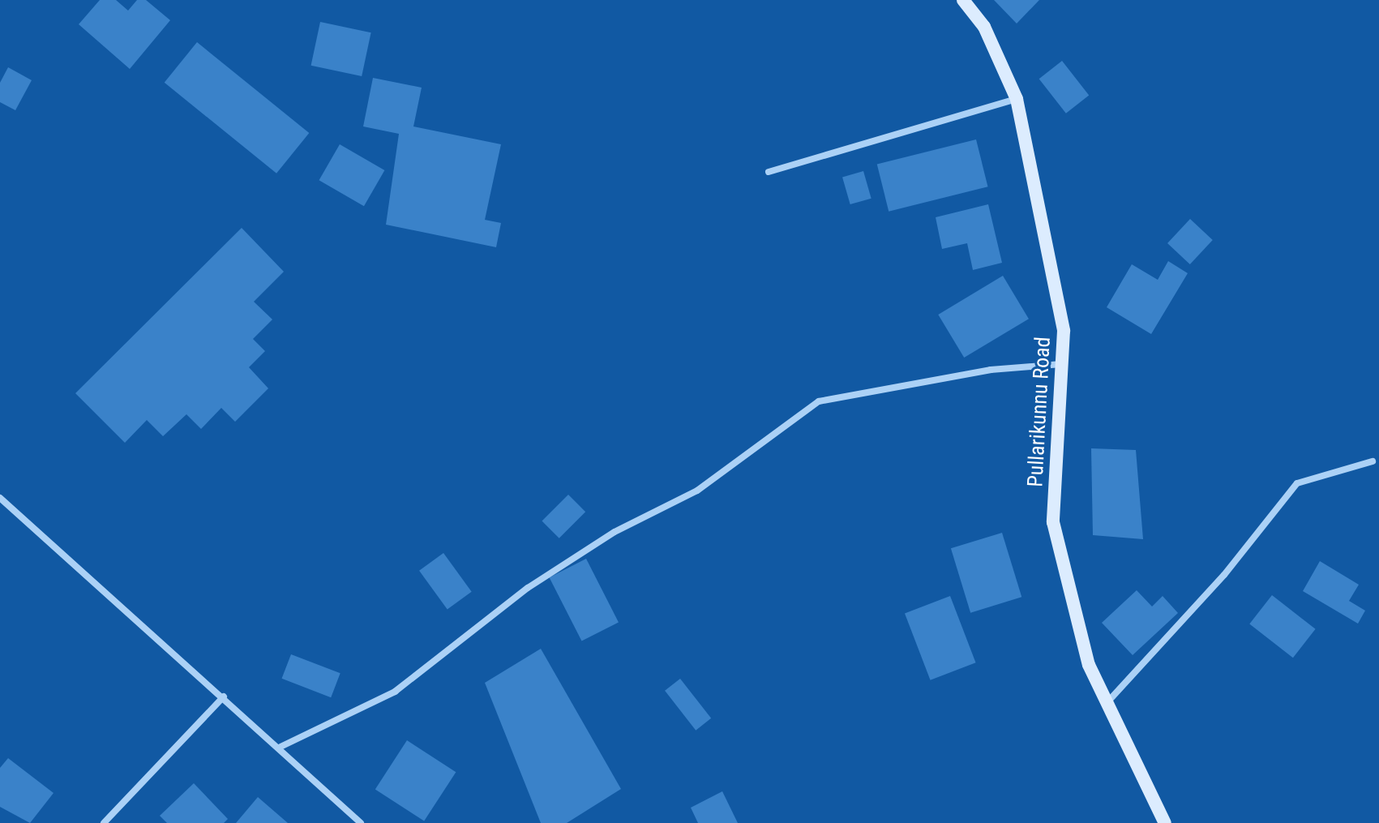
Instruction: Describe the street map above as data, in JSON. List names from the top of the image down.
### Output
{
  "streets": {
    "main road": ["Pullarikunnu Road"]
  }
}
